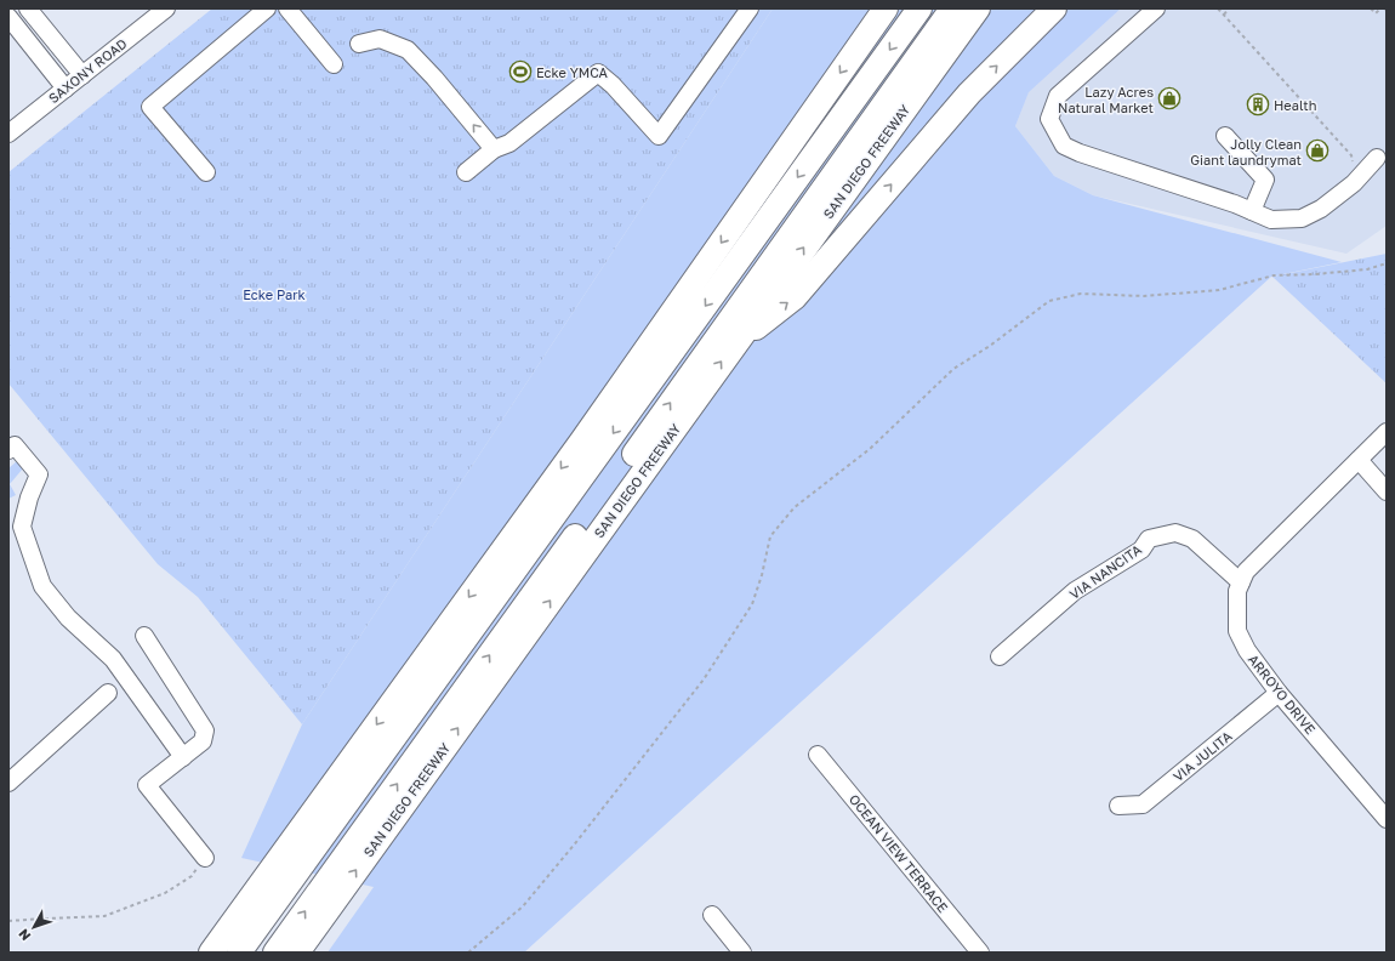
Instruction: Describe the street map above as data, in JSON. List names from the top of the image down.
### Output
{
  "streets": {
    "highway": ["SAN DIEGO FREEWAY"],
    "street": [
      "SAXONY ROAD",
      "VIA NANCITA",
      "ARROYO DRIVE",
      "VIA JULITA",
      "OCEAN VIEW TERRACE"
    ]
  },
  "crossings": [
    ["VIA NANCITA", "ARROYO DRIVE"],
    ["ARROYO DRIVE", "VIA JULITA"]
  ],
  "parks": ["Ecke Park"],
  "places": {
    "sports": ["Ecke YMCA"],
    "shop": ["Lazy Acres Natural Market", "Jolly Clean Giant laundrymat"],
    "building": ["Health"]
  },
  "north": "bottom left"
}
